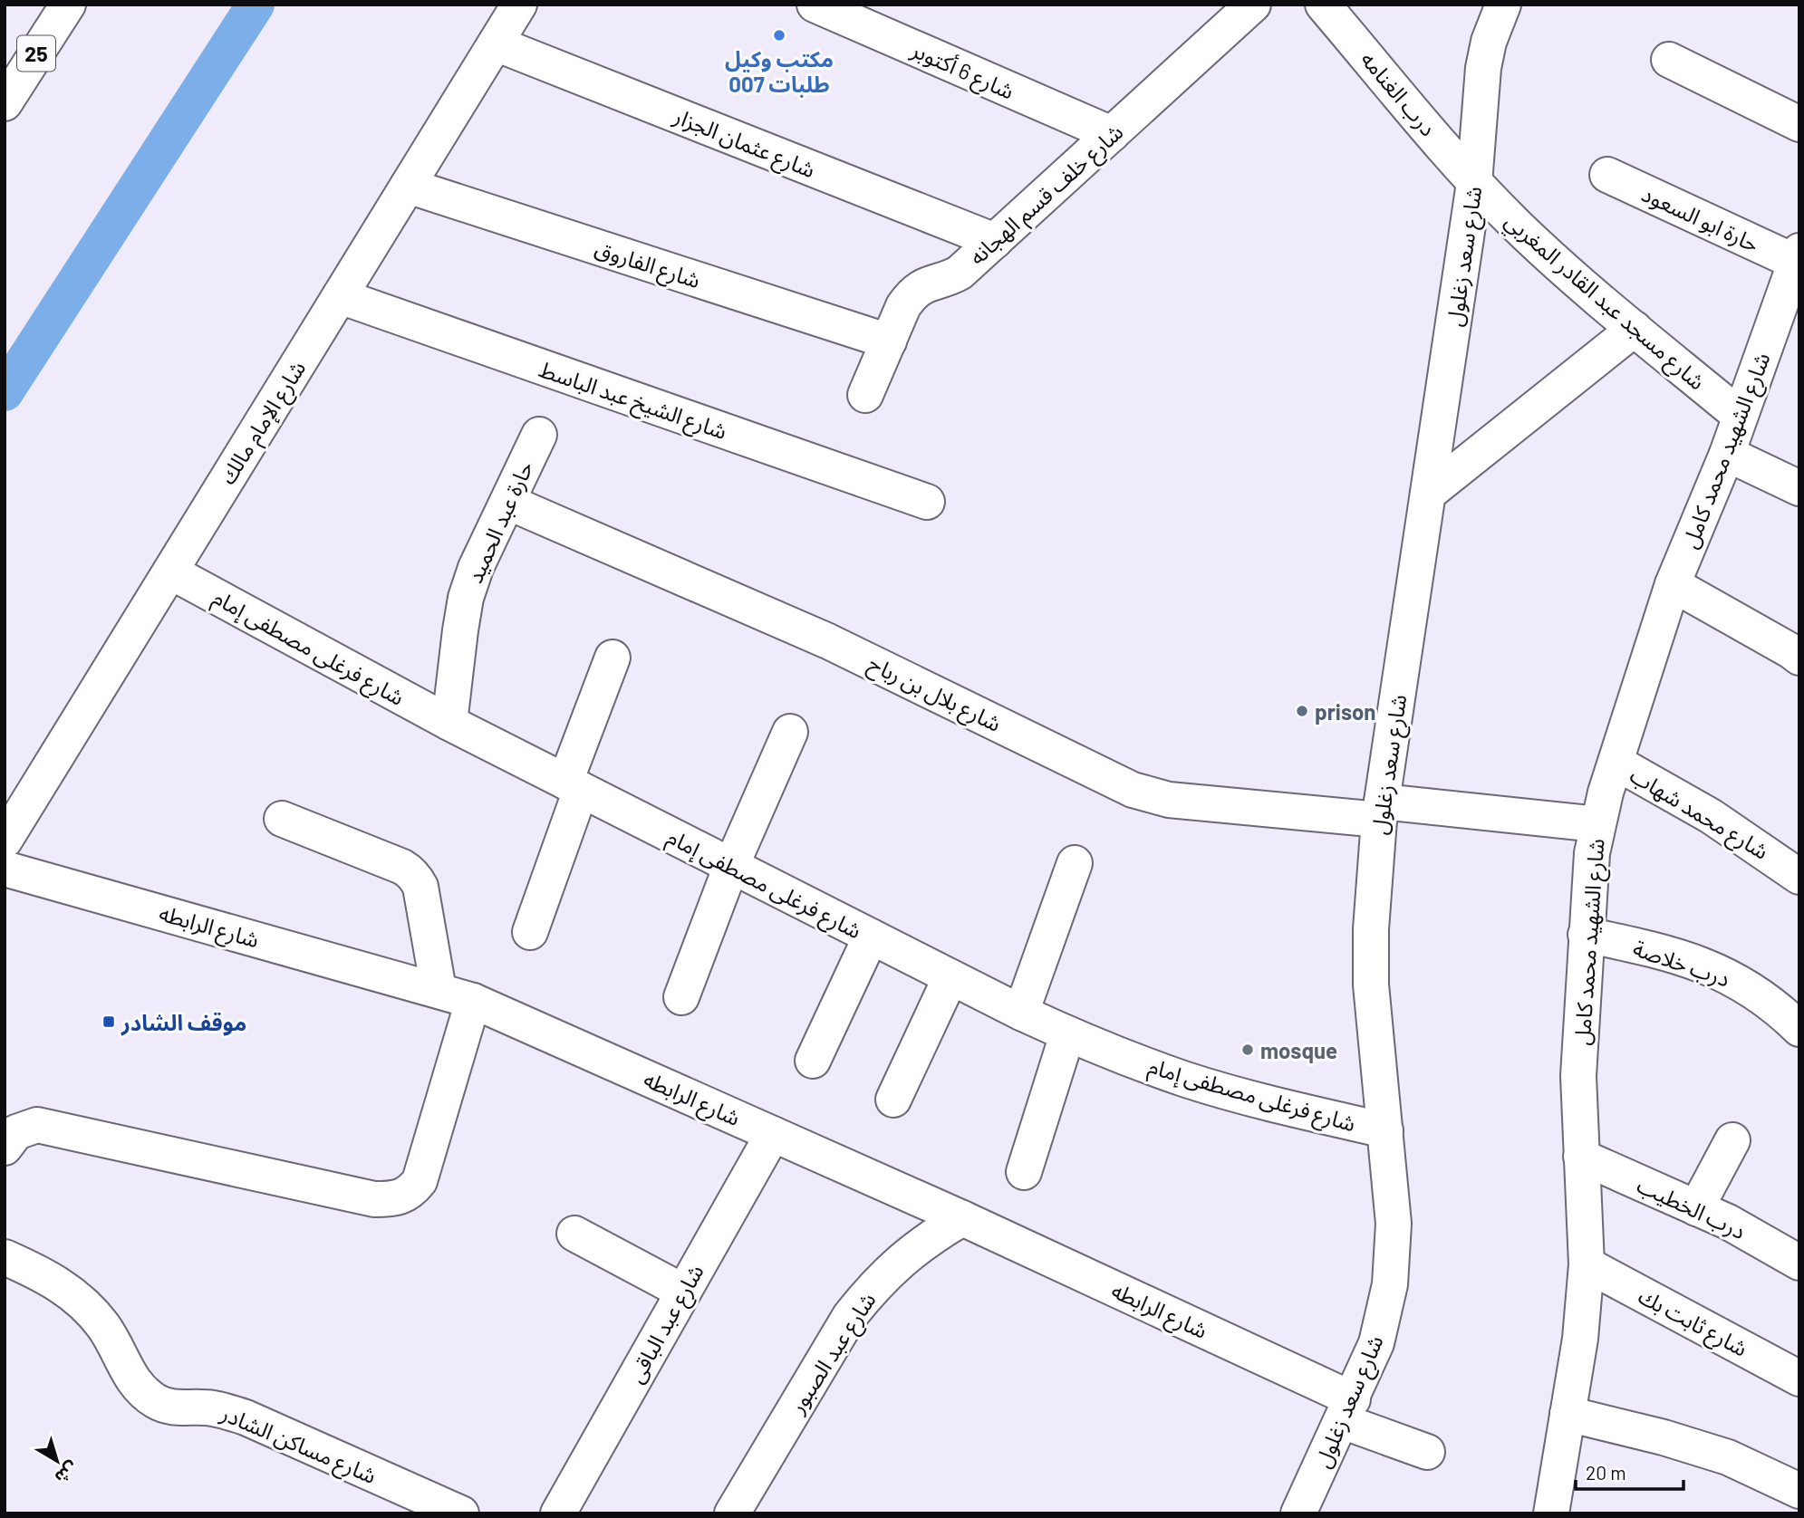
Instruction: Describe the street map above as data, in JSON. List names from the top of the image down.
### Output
{
  "streets": {
    "main road": [
      "25",
      "شارع 6 أكتوبر",
      "درب الغنامه",
      "شارع عثمان الجزار",
      "شارع خلف قسم الهجانه",
      "حارة ابو السعود",
      "شارع سعد زغلول",
      "شارع الفاروق",
      "شارع مسجد عبد القادر المغربي",
      "شارع الشيخ عبد الباسط",
      "شارع الإمام مالك",
      "شارع الشهيد محمد كامل",
      "حارة عبد الحميد",
      "شارع فرغلى مصطفى إمام",
      "شارع بلال بن رباح",
      "شارع محمد شهاب",
      "شارع الرابطه",
      "درب خلاصة",
      "درب الخطيب",
      "شارع ثابت بك",
      "شارع عبد الباقى",
      "شارع عبد الصبور",
      "شارع مساكن الشادر"
    ]
  },
  "crossings": [
    ["شارع 6 أكتوبر", "شارع خلف قسم الهجانه"],
    ["درب الغنامه", "شارع سعد زغلول"],
    ["درب الغنامه", "شارع مسجد عبد القادر المغربي"],
    ["شارع عثمان الجزار", "شارع خلف قسم الهجانه"],
    ["شارع عثمان الجزار", "شارع الإمام مالك"],
    ["شارع خلف قسم الهجانه", "شارع الفاروق"],
    ["حارة ابو السعود", "شارع الشهيد محمد كامل"],
    ["شارع سعد زغلول", "شارع مسجد عبد القادر المغربي"],
    ["شارع سعد زغلول", "شارع فرغلى مصطفى إمام"],
    ["شارع سعد زغلول", "شارع بلال بن رباح"],
    ["شارع سعد زغلول", "شارع الرابطه"],
    ["شارع الفاروق", "شارع الإمام مالك"],
    ["شارع مسجد عبد القادر المغربي", "شارع الشهيد محمد كامل"],
    ["شارع الشيخ عبد الباسط", "شارع الإمام مالك"],
    ["شارع الإمام مالك", "شارع فرغلى مصطفى إمام"],
    ["شارع الشهيد محمد كامل", "شارع بلال بن رباح"],
    ["شارع الشهيد محمد كامل", "شارع محمد شهاب"],
    ["شارع الشهيد محمد كامل", "درب خلاصة"],
    ["شارع الشهيد محمد كامل", "درب الخطيب"],
    ["شارع الشهيد محمد كامل", "شارع ثابت بك"],
    ["حارة عبد الحميد", "شارع فرغلى مصطفى إمام"],
    ["حارة عبد الحميد", "شارع بلال بن رباح"],
    ["شارع الرابطه", "شارع عبد الباقى"],
    ["شارع الرابطه", "شارع عبد الصبور"]
  ],
  "places": {
    "other": ["مكتب وكيل طلبات 007", "prison", "mosque"],
    "transit": ["موقف الشادر"]
  },
  "scale_bar": "20 m",
  "north": "bottom right"
}
